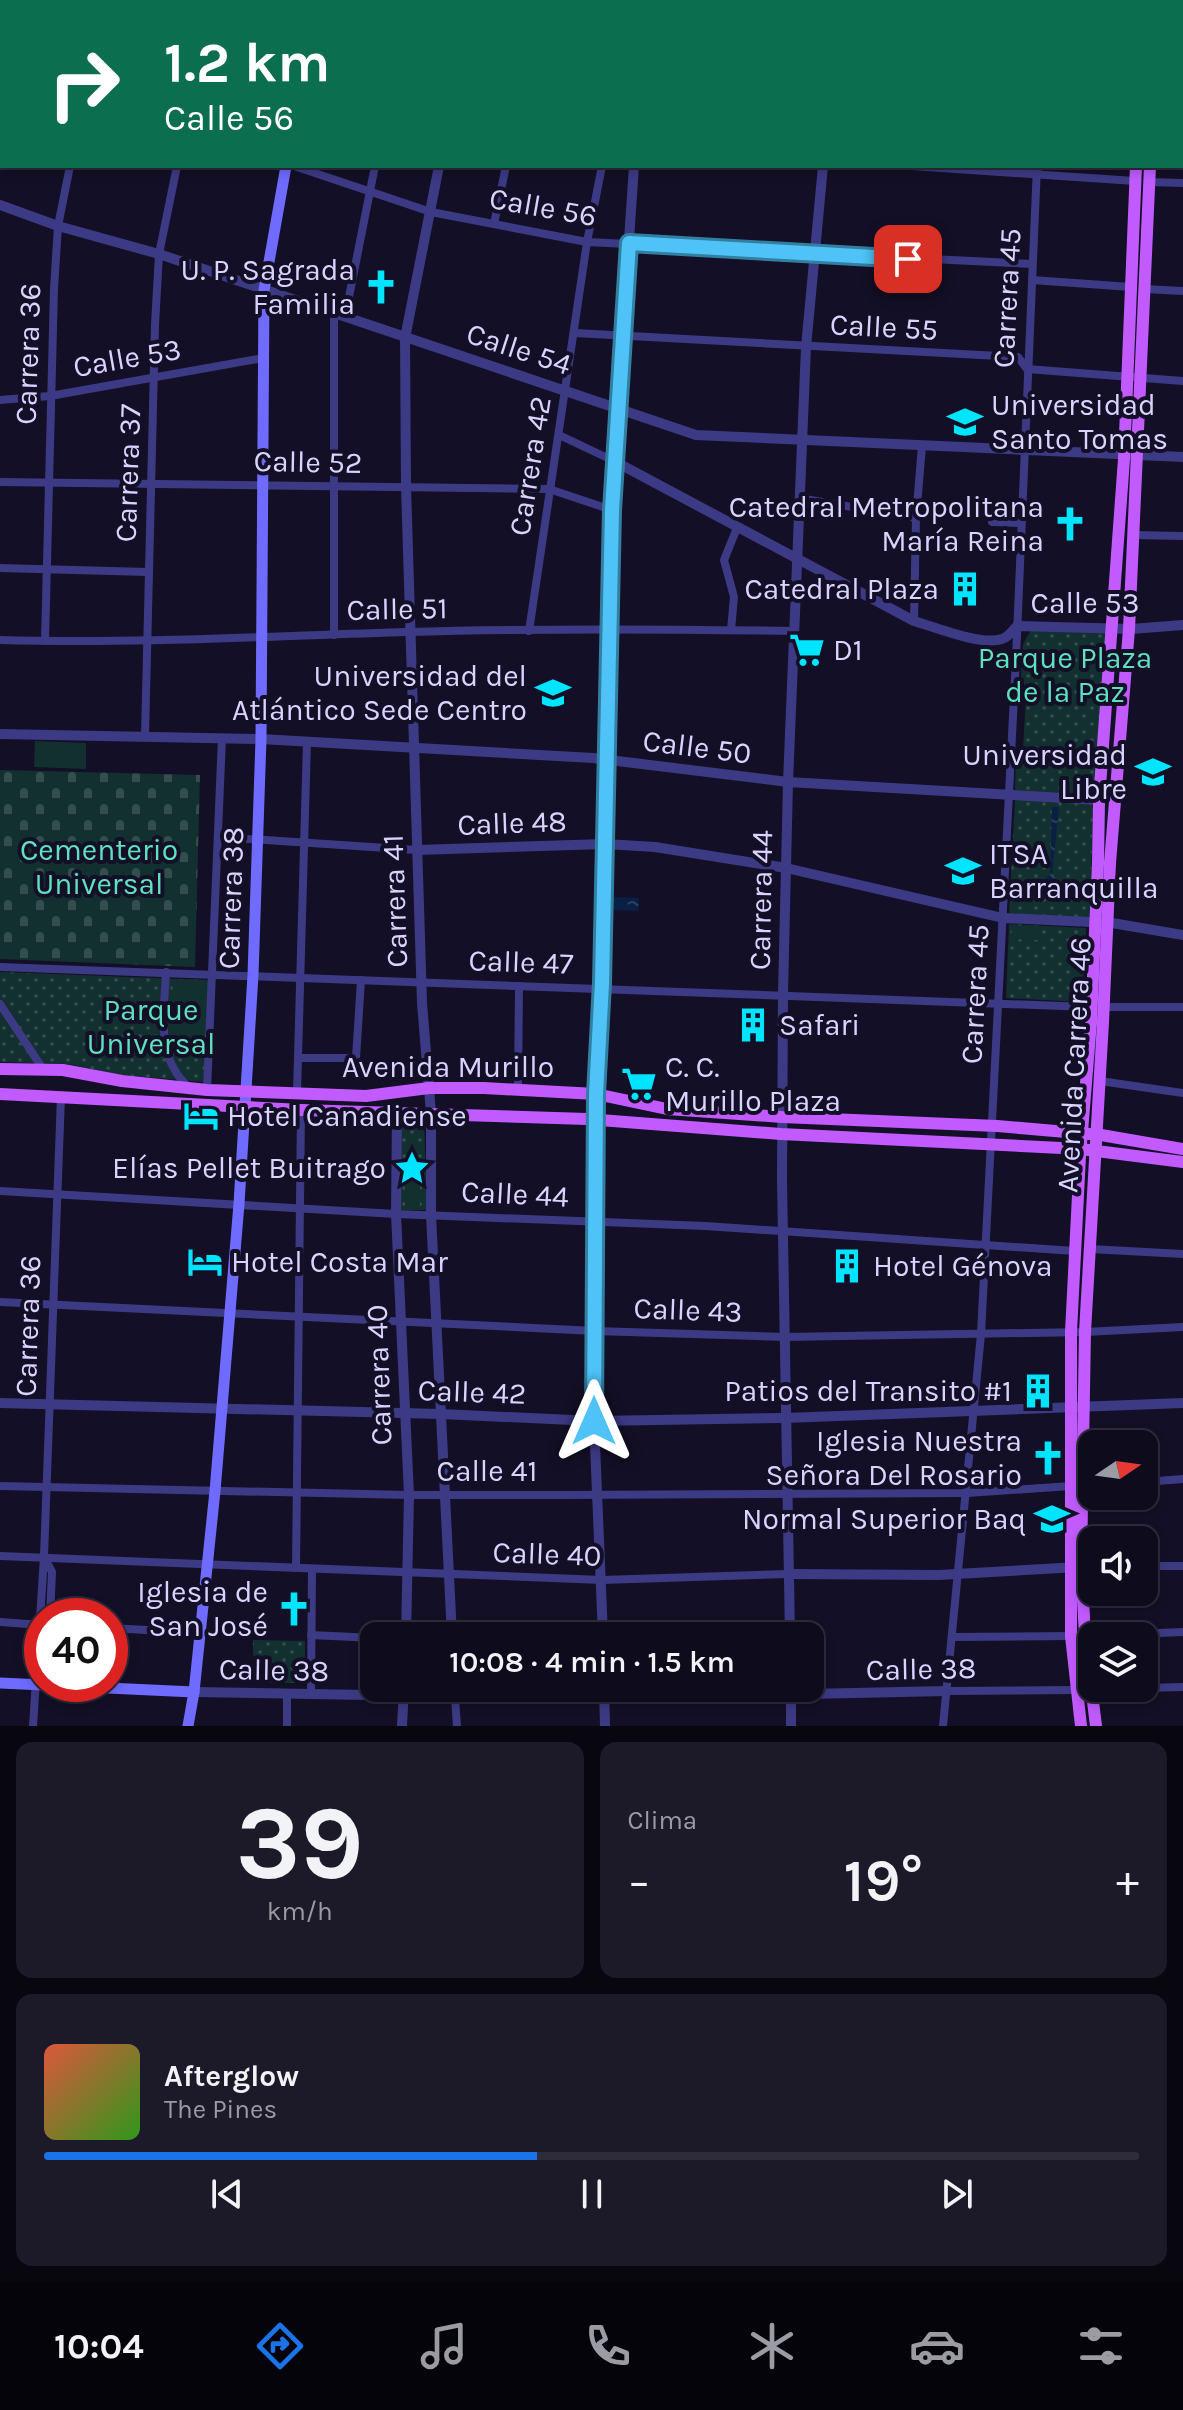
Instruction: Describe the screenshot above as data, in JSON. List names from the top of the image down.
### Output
{
  "streets": {
    "main road": [
      "Carrera 38",
      "Avenida Carrera 46",
      "Avenida Murillo",
      "Calle 38"
    ],
    "street": [
      "Calle 56",
      "Carrera 45",
      "Calle 55",
      "Calle 54",
      "Carrera 36",
      "Calle 53",
      "Calle 52",
      "Carrera 42",
      "Carrera 37",
      "Calle 51",
      "Calle 50",
      "Calle 48",
      "Carrera 44",
      "Carrera 41",
      "Calle 47",
      "Calle 44",
      "Calle 43",
      "Carrera 40",
      "Calle 42",
      "Calle 41",
      "Calle 40"
    ]
  },
  "crossings": [
    ["Calle 56", "Carrera 45"],
    ["Calle 56", "Carrera 42"],
    ["Calle 56", "Carrera 44"],
    ["Calle 56", "Carrera 41"],
    ["Carrera 45", "Calle 55"],
    ["Carrera 45", "Calle 54"],
    ["Carrera 45", "Calle 53"],
    ["Carrera 45", "Calle 50"],
    ["Carrera 45", "Calle 48"],
    ["Carrera 45", "Calle 47"],
    ["Carrera 45", "Avenida Murillo"],
    ["Carrera 45", "Calle 44"],
    ["Carrera 45", "Calle 43"],
    ["Carrera 45", "Calle 42"],
    ["Carrera 45", "Calle 41"],
    ["Carrera 45", "Calle 40"],
    ["Carrera 45", "Calle 38"],
    ["Calle 55", "Carrera 42"],
    ["Calle 55", "Carrera 44"],
    ["Calle 55", "Avenida Carrera 46"],
    ["Calle 54", "Carrera 36"],
    ["Calle 54", "Carrera 42"],
    ["Calle 54", "Carrera 37"],
    ["Calle 54", "Carrera 38"],
    ["Calle 54", "Carrera 44"],
    ["Calle 54", "Carrera 41"],
    ["Calle 54", "Avenida Carrera 46"],
    ["Carrera 36", "Calle 53"],
    ["Carrera 36", "Calle 52"],
    ["Carrera 36", "Calle 51"],
    ["Carrera 36", "Avenida Murillo"],
    ["Carrera 36", "Calle 44"],
    ["Carrera 36", "Calle 43"],
    ["Carrera 36", "Calle 42"],
    ["Carrera 36", "Calle 41"],
    ["Carrera 36", "Calle 40"],
    ["Calle 53", "Carrera 42"],
    ["Calle 53", "Carrera 37"],
    ["Calle 53", "Carrera 38"],
    ["Calle 53", "Carrera 44"],
    ["Calle 53", "Avenida Carrera 46"],
    ["Calle 52", "Carrera 42"],
    ["Calle 52", "Carrera 37"],
    ["Calle 52", "Carrera 38"],
    ["Calle 52", "Carrera 41"],
    ["Carrera 42", "Calle 51"],
    ["Carrera 37", "Calle 51"],
    ["Carrera 37", "Calle 50"],
    ["Calle 51", "Carrera 38"],
    ["Calle 51", "Carrera 44"],
    ["Calle 51", "Carrera 41"],
    ["Calle 50", "Carrera 38"],
    ["Calle 50", "Carrera 44"],
    ["Calle 50", "Carrera 41"],
    ["Calle 50", "Avenida Carrera 46"],
    ["Calle 48", "Carrera 38"],
    ["Calle 48", "Carrera 44"],
    ["Calle 48", "Carrera 41"],
    ["Carrera 38", "Calle 47"],
    ["Carrera 38", "Avenida Murillo"],
    ["Carrera 38", "Calle 44"],
    ["Carrera 38", "Calle 43"],
    ["Carrera 38", "Calle 42"],
    ["Carrera 38", "Calle 41"],
    ["Carrera 38", "Calle 40"],
    ["Carrera 38", "Calle 38"],
    ["Carrera 44", "Calle 47"],
    ["Carrera 44", "Avenida Murillo"],
    ["Carrera 44", "Calle 44"],
    ["Carrera 44", "Calle 43"],
    ["Carrera 44", "Calle 42"],
    ["Carrera 44", "Calle 41"],
    ["Carrera 44", "Calle 40"],
    ["Carrera 41", "Calle 47"],
    ["Carrera 41", "Avenida Murillo"],
    ["Carrera 41", "Calle 44"],
    ["Carrera 41", "Calle 43"],
    ["Carrera 41", "Calle 42"],
    ["Carrera 41", "Calle 41"],
    ["Carrera 41", "Calle 40"],
    ["Avenida Carrera 46", "Avenida Murillo"],
    ["Avenida Carrera 46", "Calle 44"],
    ["Avenida Carrera 46", "Calle 43"],
    ["Avenida Carrera 46", "Calle 42"],
    ["Avenida Carrera 46", "Calle 38"],
    ["Avenida Murillo", "Carrera 40"],
    ["Calle 44", "Carrera 40"],
    ["Calle 43", "Carrera 40"],
    ["Carrera 40", "Calle 42"],
    ["Carrera 40", "Calle 41"],
    ["Carrera 40", "Calle 40"]
  ],
  "parks": ["Parque Plaza de la Paz", "Cementerio Universal", "Parque Universal"],
  "places": {
    "church": [
      "U. P. Sagrada Familia",
      "Catedral Metropolitana María Reina",
      "Iglesia Nuestra Señora Del Rosario",
      "Iglesia de San José"
    ],
    "school or university": [
      "Universidad Santo Tomas",
      "Universidad del Atlántico Sede Centro",
      "Universidad Libre",
      "ITSA Barranquilla",
      "Normal Superior Baq"
    ],
    "building": [
      "Catedral Plaza",
      "Safari",
      "Hotel Génova",
      "Patios del Transito #1"
    ],
    "supermarket": ["D1", "C. C. Murillo Plaza"],
    "hotel": ["Hotel Canadiense", "Hotel Costa Mar"],
    "place": ["Elías Pellet Buitrago"]
  },
  "north": "right",
  "page": {
    "turn": ["1.2 km", "Calle 56"],
    "limit": "40",
    "trip": "10:08 · 4 min · 1.5 km",
    "tile": [
      ["39", "km/h"],
      "Clima"
    ],
    "heat": ["−", "19°", "+"],
    "song": ["Afterglow", "The Pines"],
    "tabs": "10:04"
  }
}
